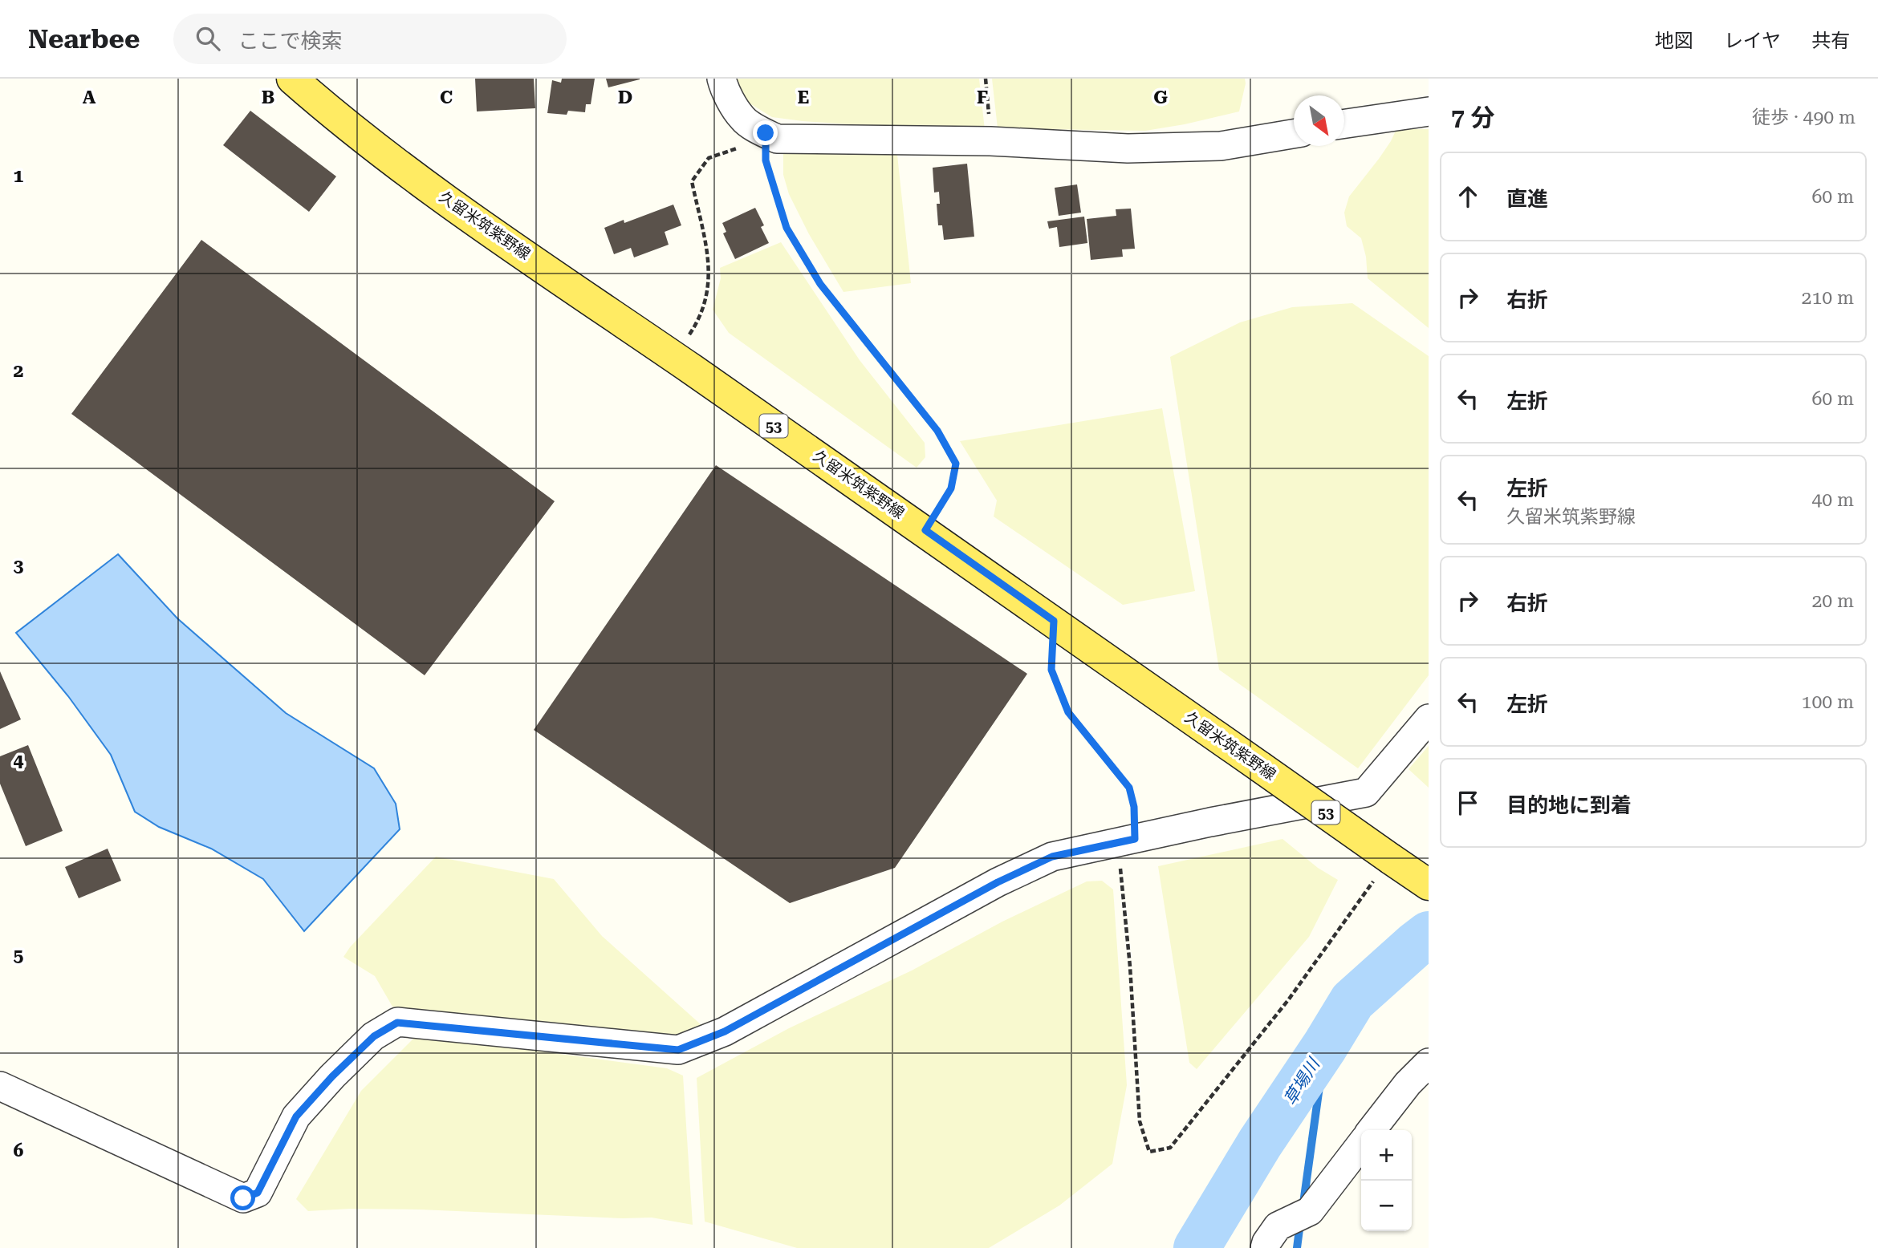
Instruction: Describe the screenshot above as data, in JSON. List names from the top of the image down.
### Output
{
  "streets": {
    "main road": ["久留米筑紫野線", "53"]
  },
  "water": ["草場川"],
  "north": "bottom right",
  "page": {
    "header": "Nearbee",
    "search": "ここで検索",
    "nav": ["地図", "レイヤ", "共有"],
    "heading": ["7 分", "徒歩 · 490 m"],
    "list": [
      ["直進", "60 m"],
      ["右折", "210 m"],
      ["左折", "60 m"],
      ["左折", "久留米筑紫野線", "40 m"],
      ["右折", "20 m"],
      ["左折", "100 m"],
      "目的地に到着"
    ],
    "map_buttons": ["+", "−"]
  },
  "grid": {
    "columns": [
      "A",
      "B",
      "C",
      "D",
      "E",
      "F",
      "G"
    ],
    "rows": [
      "1",
      "2",
      "3",
      "4",
      "5",
      "6"
    ]
  }
}
